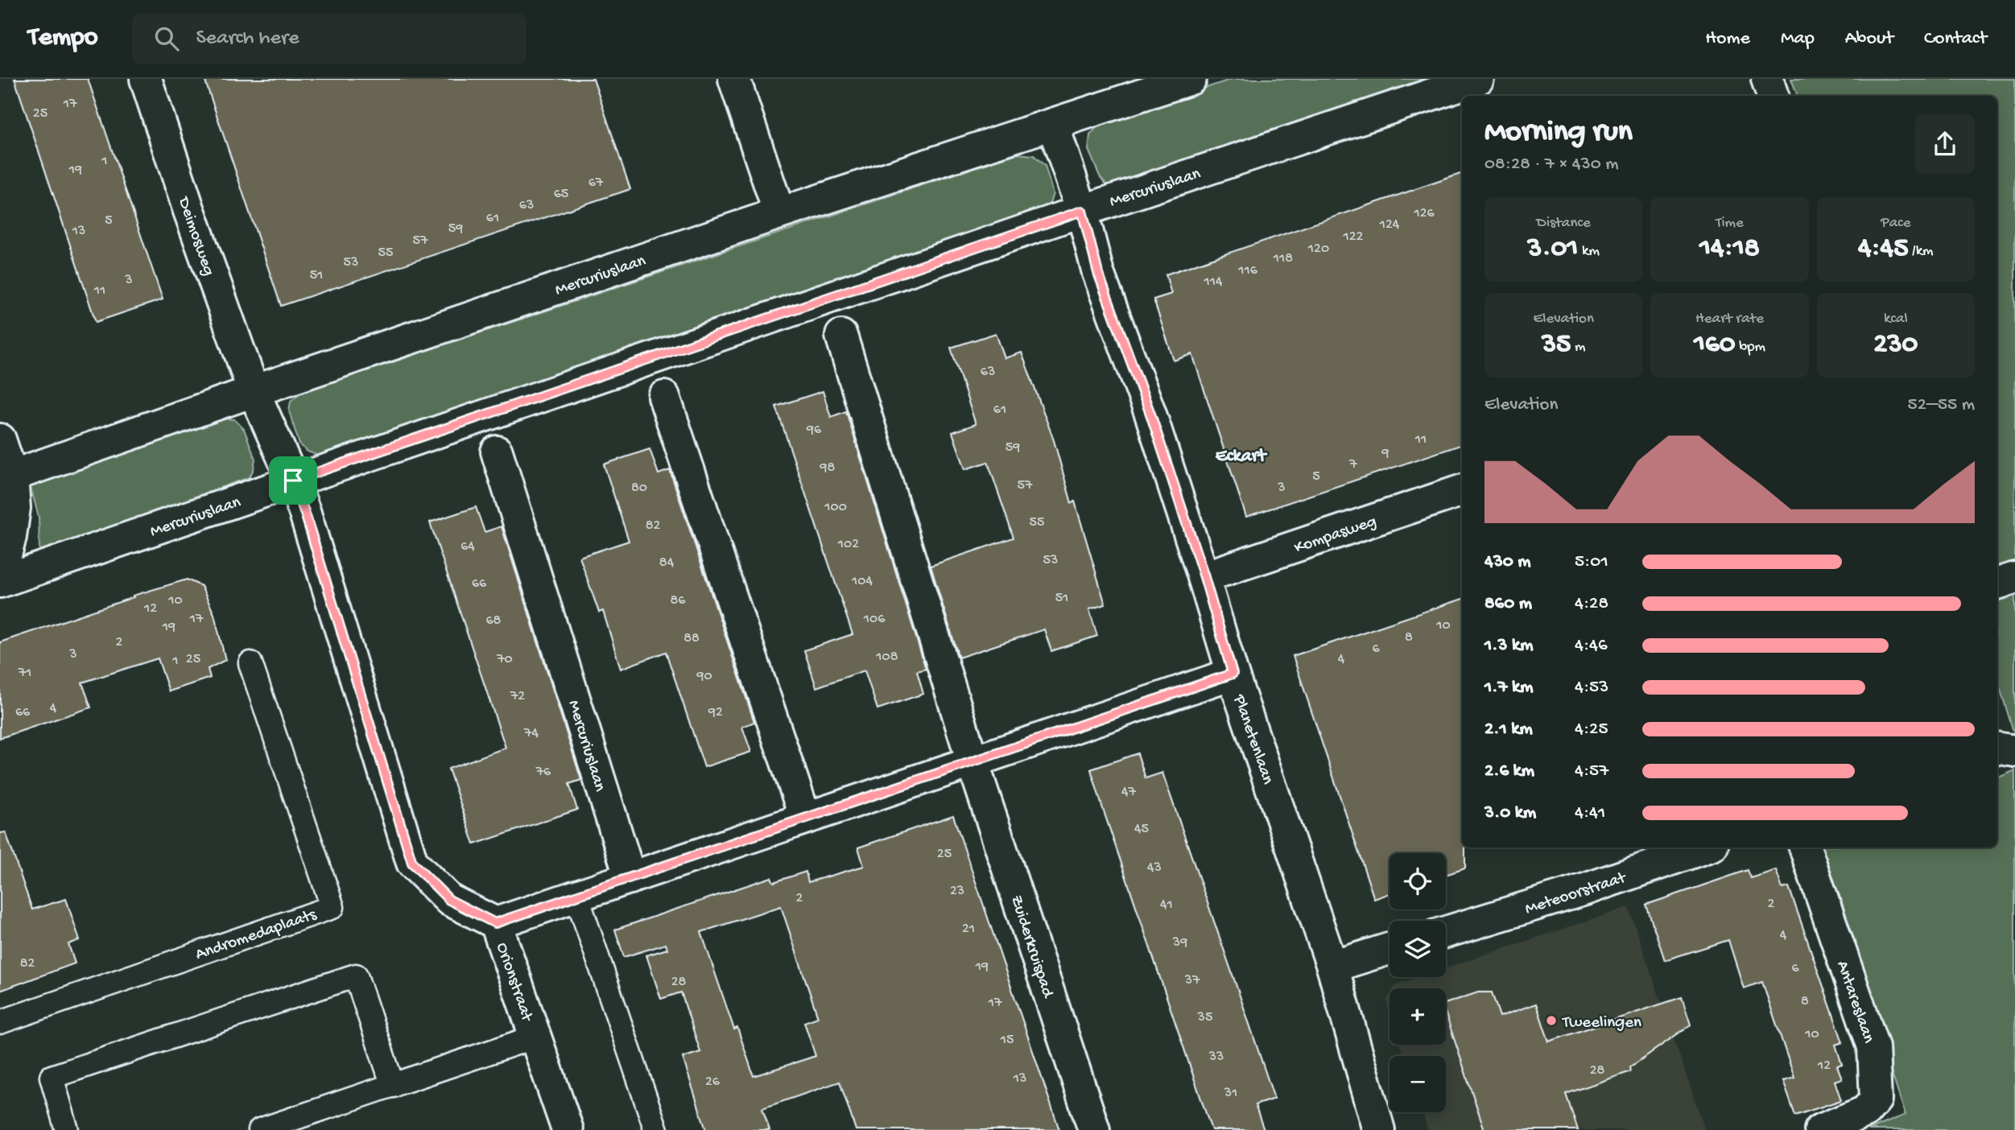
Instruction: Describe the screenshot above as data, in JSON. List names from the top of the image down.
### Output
{
  "streets": {
    "street": [
      "Mercuriuslaan",
      "Deimosweg",
      "Kompasweg",
      "Planetenlaan",
      "Meteoorstraat",
      "Zuiderkruispad",
      "Orionstraat",
      "Antareslaan"
    ],
    "lane": ["Andromedaplaats"]
  },
  "crossings": [
    ["Mercuriuslaan", "Deimosweg"],
    ["Mercuriuslaan", "Planetenlaan"],
    ["Mercuriuslaan", "Orionstraat"],
    ["Deimosweg", "Orionstraat"],
    ["Kompasweg", "Planetenlaan"]
  ],
  "districts": ["Eckart"],
  "places": ["Tweelingen"],
  "house_numbers": [
    "17",
    "25",
    "1",
    "19",
    "67",
    "65",
    "63",
    "126",
    "61",
    "5",
    "124",
    "59",
    "13",
    "122",
    "57",
    "120",
    "55",
    "118",
    "53",
    "116",
    "51",
    "3",
    "114",
    "11",
    "63",
    "61",
    "96",
    "11",
    "59",
    "9",
    "7",
    "98",
    "5",
    "57",
    "80",
    "3",
    "100",
    "55",
    "82",
    "102",
    "64",
    "53",
    "84",
    "104",
    "66",
    "51",
    "10",
    "86",
    "12",
    "17",
    "106",
    "68",
    "10",
    "19",
    "8",
    "88",
    "2",
    "6",
    "3",
    "108",
    "25",
    "70",
    "4",
    "1",
    "71",
    "90",
    "72",
    "4",
    "66",
    "92",
    "74",
    "76",
    "47",
    "45",
    "25",
    "43",
    "23",
    "2",
    "2",
    "41",
    "21",
    "4",
    "39",
    "82",
    "19",
    "6",
    "37",
    "28",
    "8",
    "17",
    "35",
    "10",
    "15",
    "33",
    "12",
    "28",
    "13",
    "26",
    "31"
  ],
  "page": {
    "header": "Tempo",
    "search": "Search here",
    "nav": [
      "Home",
      "Map",
      "About",
      "Contact"
    ],
    "heading": ["Morning run", "08:28 · 7 × 430 m"],
    "stats": [
      ["Distance", "3.01 km"],
      ["Time", "14:18"],
      ["Pace", "4:45 /km"],
      ["Elevation", "35 m"],
      ["Heart rate", "160 bpm"],
      ["kcal", "230"]
    ],
    "chart": ["Elevation", "52–55 m"],
    "list": [
      {
        "name": "430 m",
        "note": "5:01"
      },
      {
        "name": "860 m",
        "note": "4:28"
      },
      {
        "name": "1.3 km",
        "note": "4:46"
      },
      {
        "name": "1.7 km",
        "note": "4:53"
      },
      {
        "name": "2.1 km",
        "note": "4:25"
      },
      {
        "name": "2.6 km",
        "note": "4:57"
      },
      {
        "name": "3.0 km",
        "note": "4:41"
      }
    ],
    "map_buttons": ["+", "−"]
  }
}
